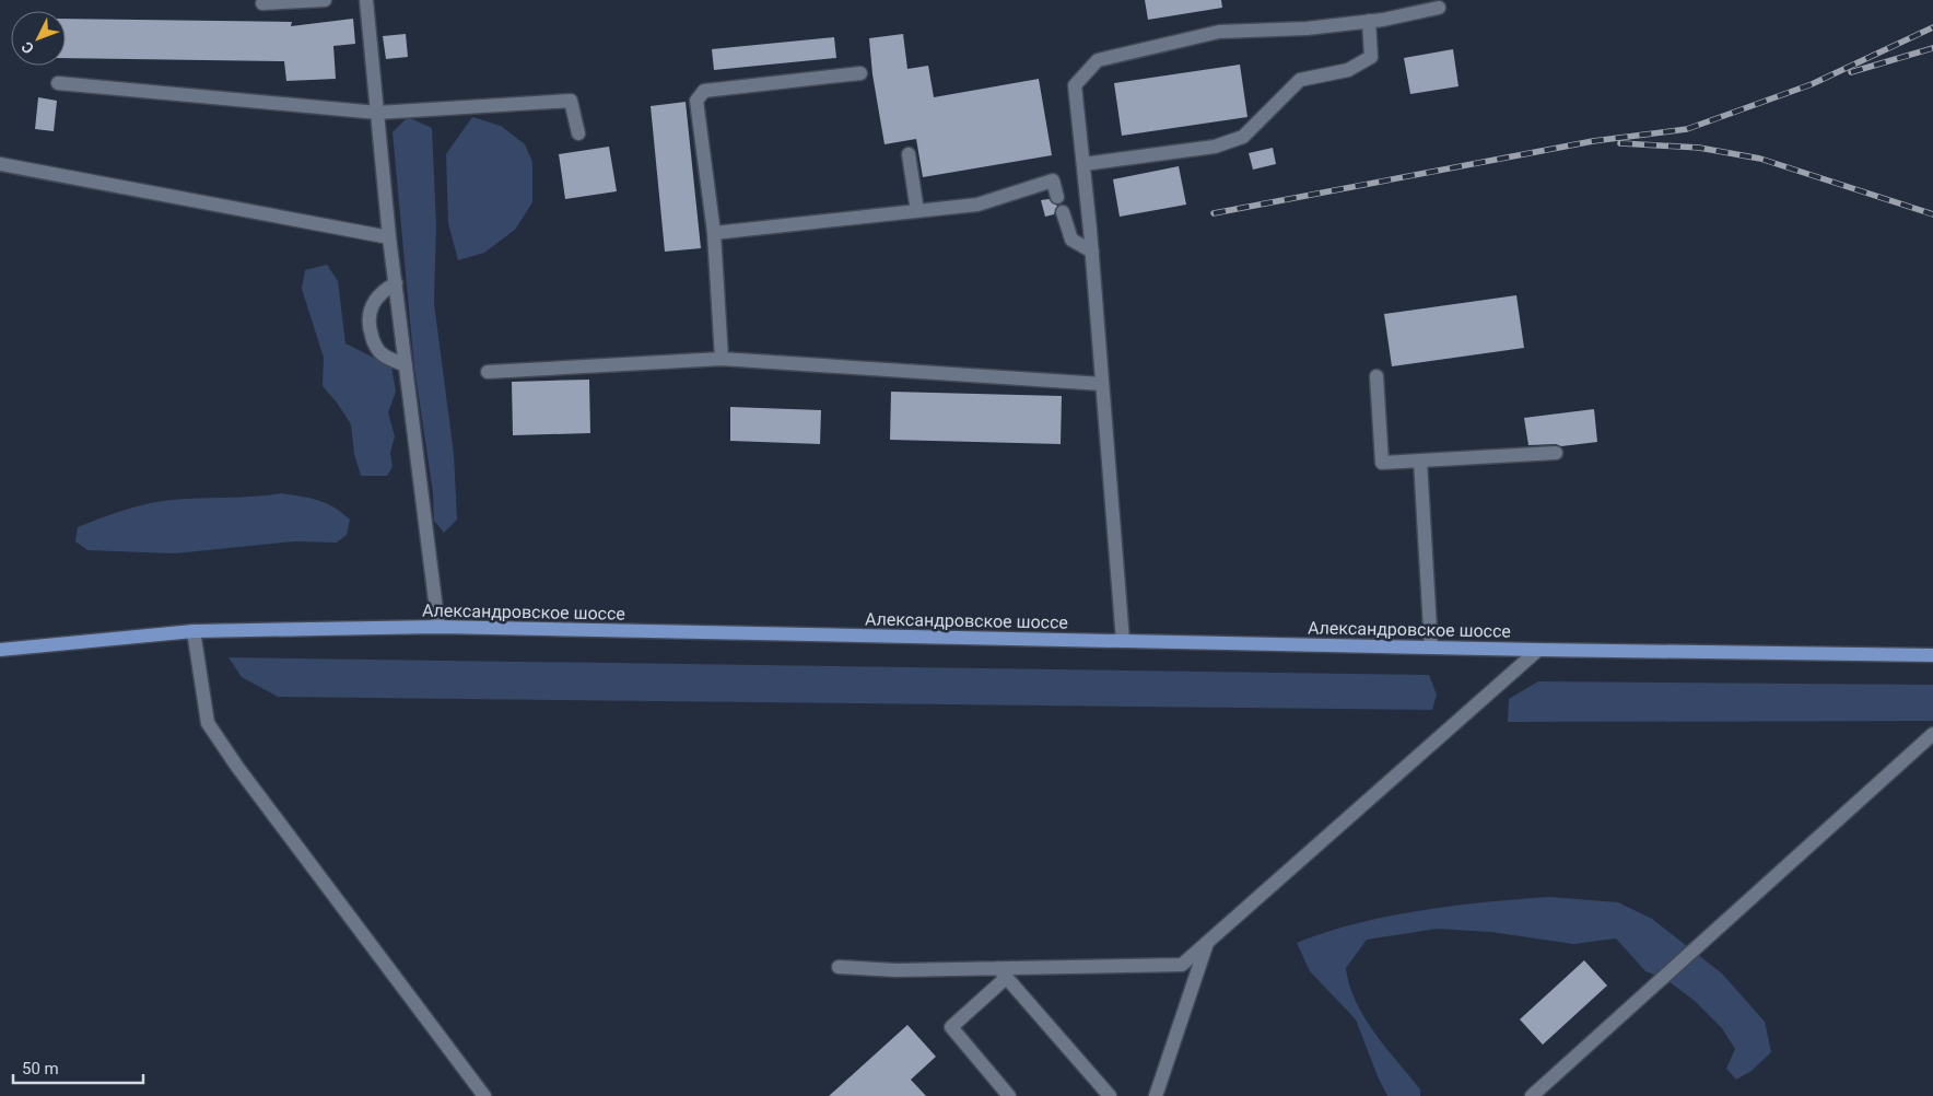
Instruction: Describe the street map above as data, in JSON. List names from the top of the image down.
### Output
{
  "streets": {
    "main road": ["Александровское шоссе"]
  },
  "scale_bar": "50 m",
  "north": "bottom left"
}
